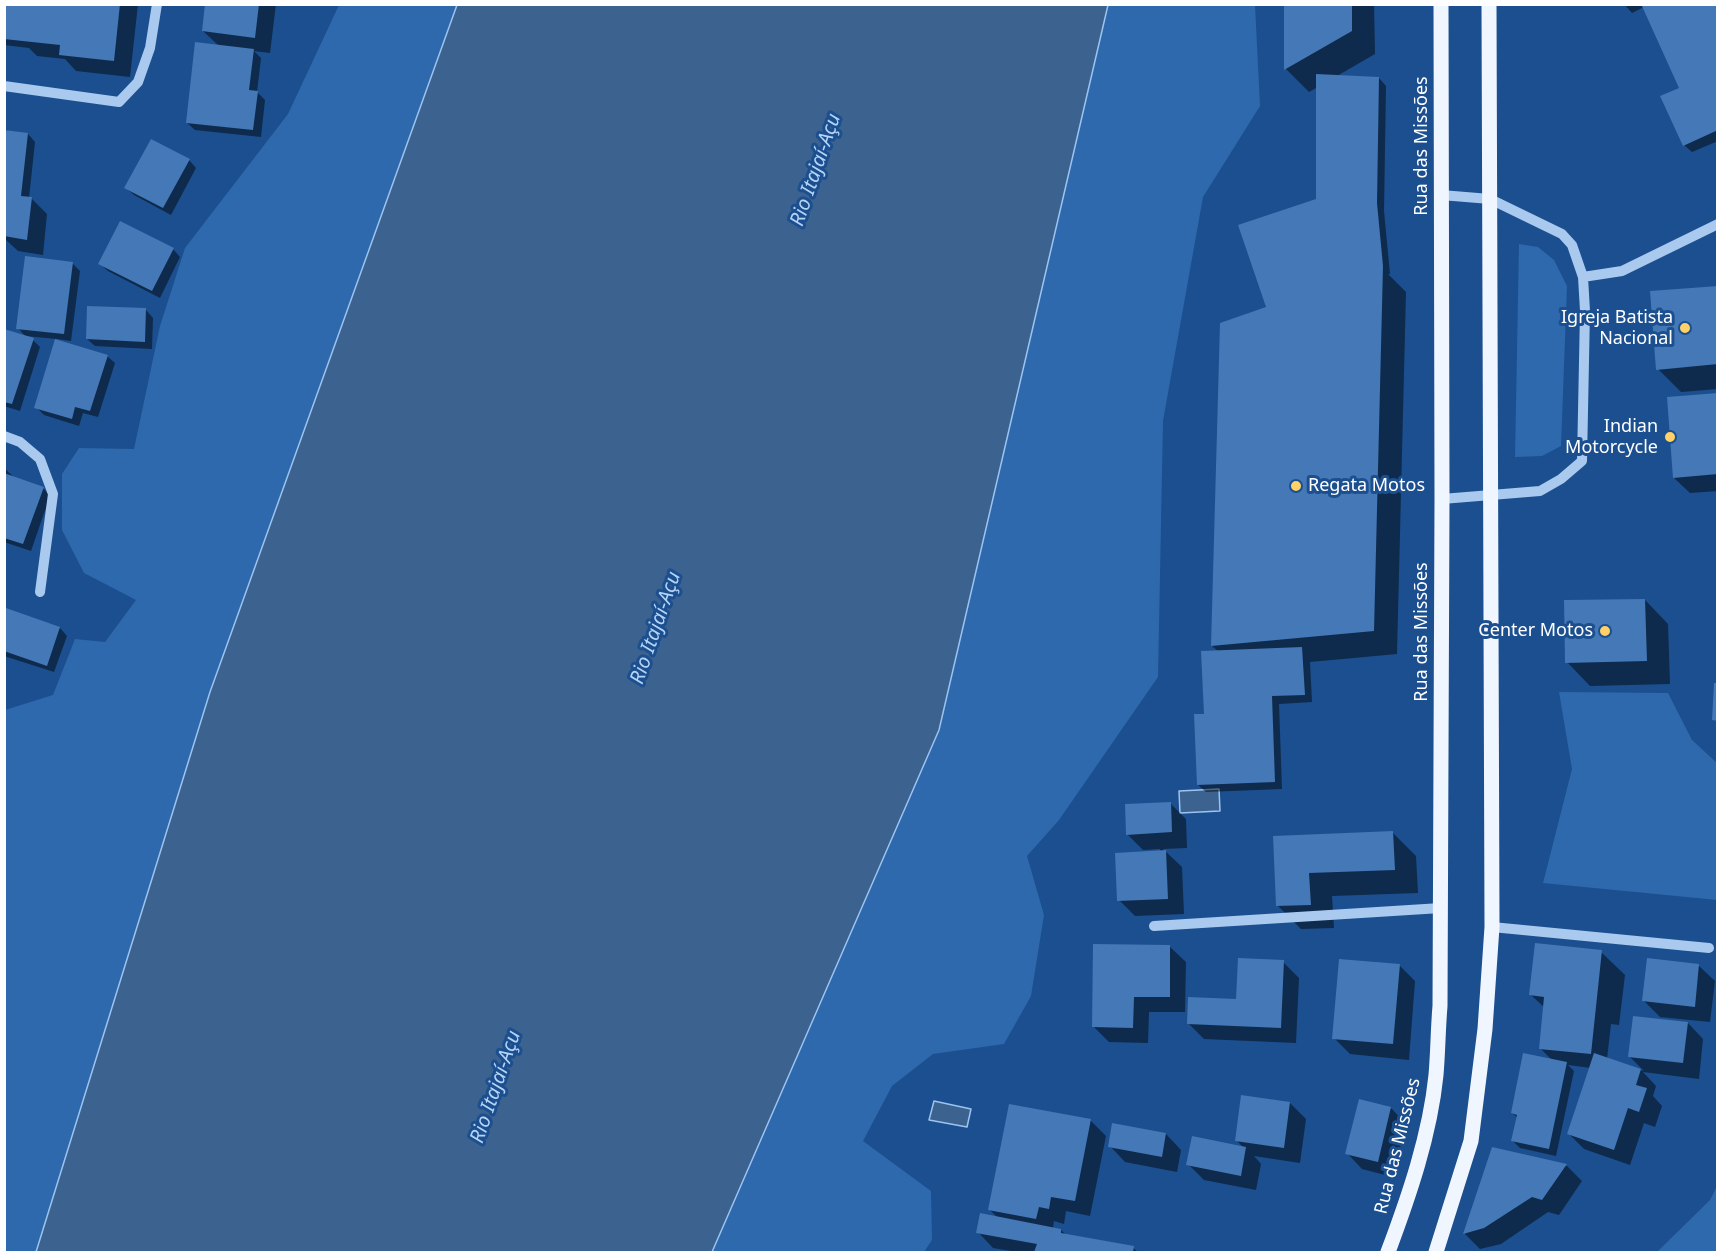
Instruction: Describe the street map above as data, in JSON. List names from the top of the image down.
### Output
{
  "streets": {
    "main road": ["Rua das Missões"]
  },
  "water": ["Rio Itajaí-Açu"],
  "places": [
    "Igreja Batista Nacional",
    "Indian Motorcycle",
    "Regata Motos",
    "Center Motos"
  ]
}
